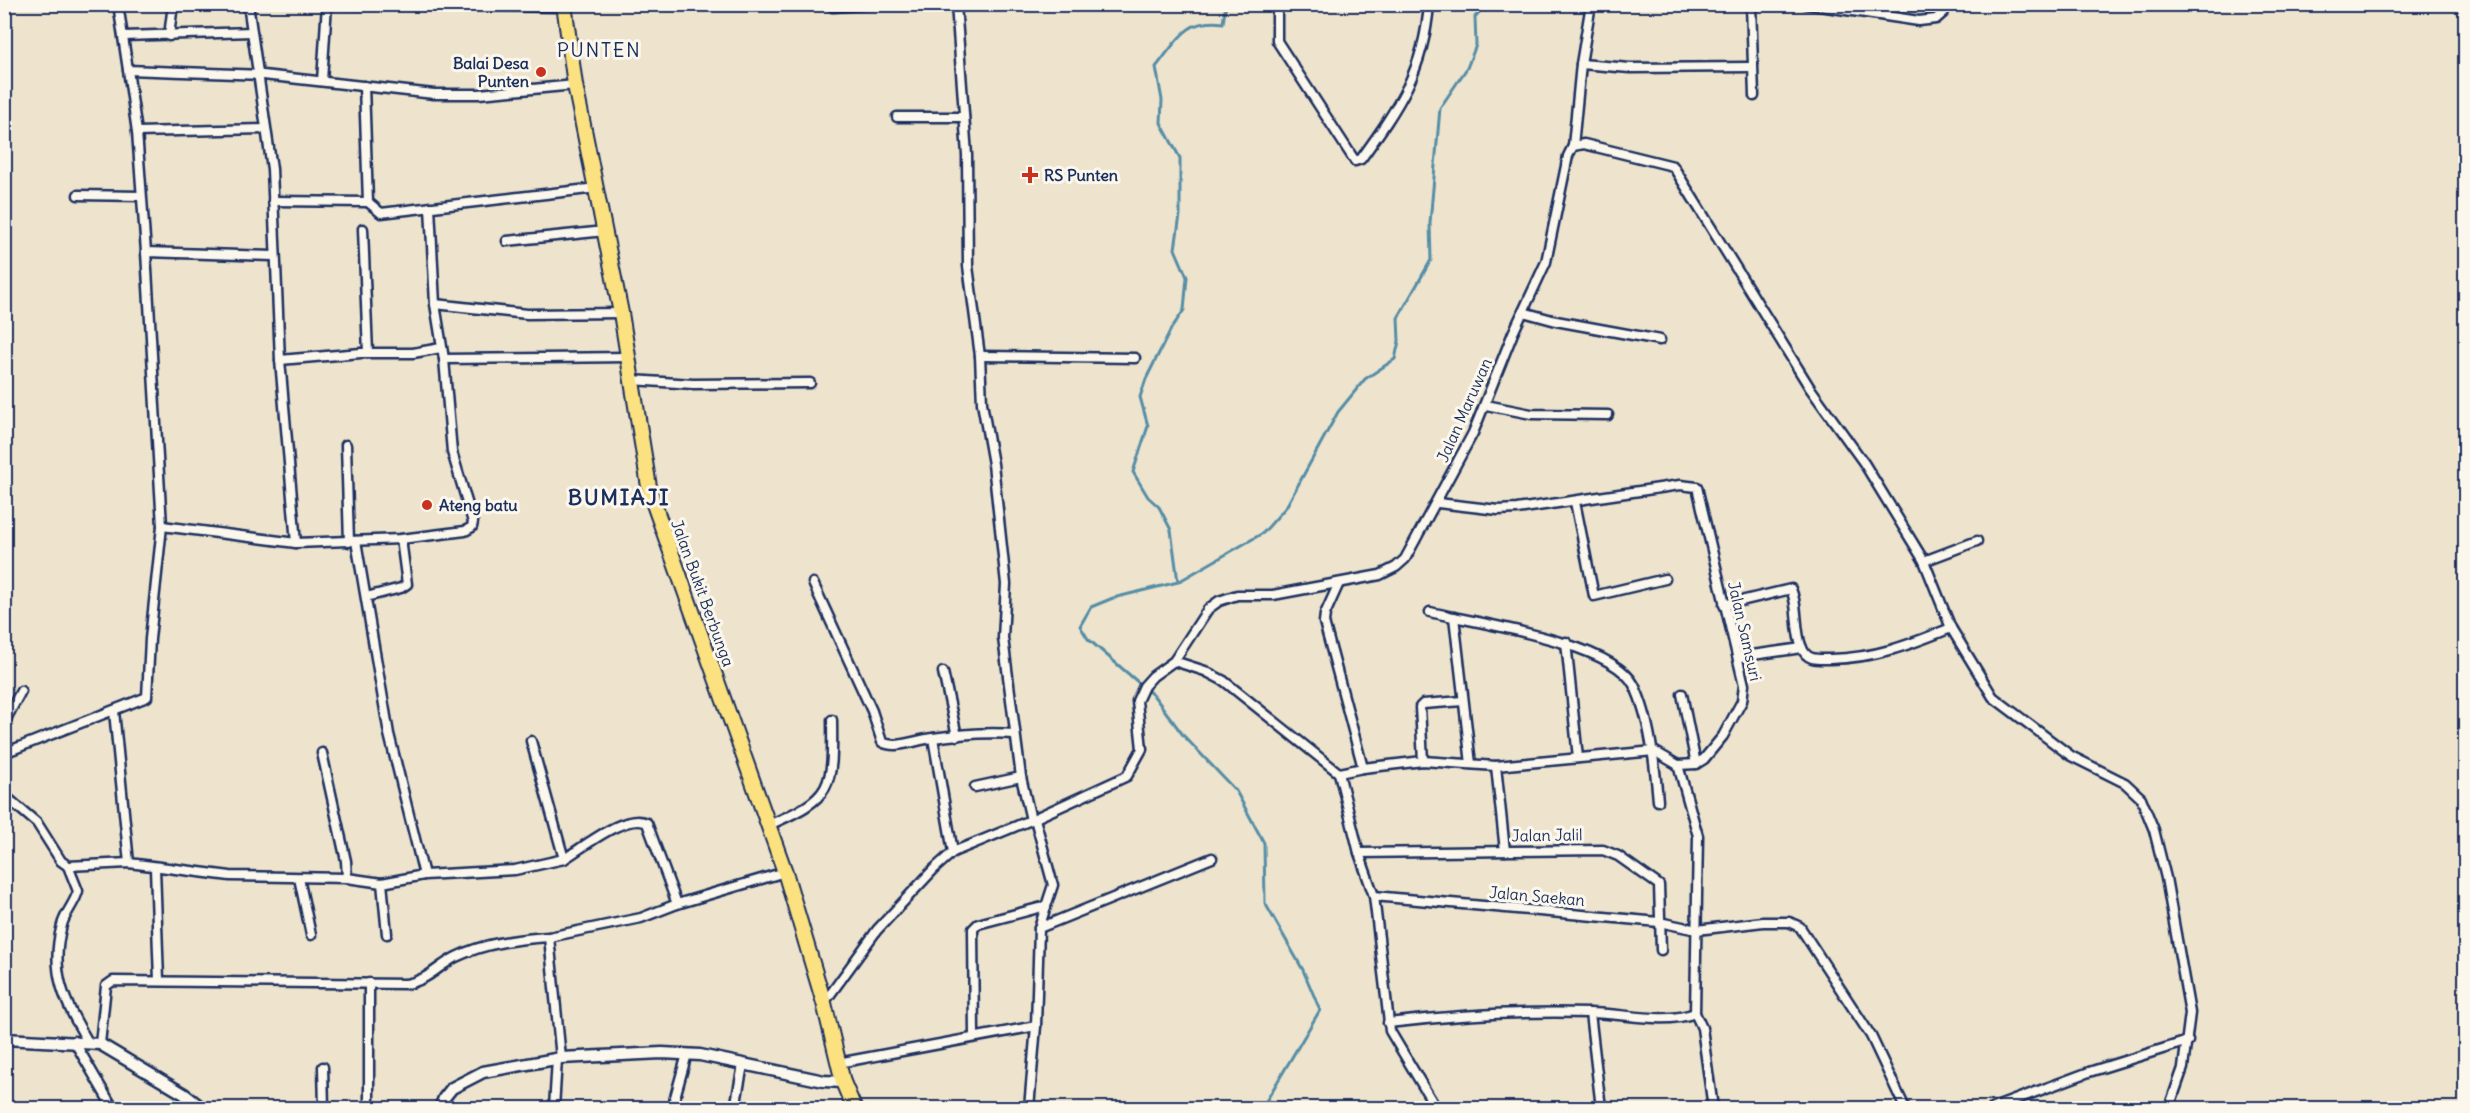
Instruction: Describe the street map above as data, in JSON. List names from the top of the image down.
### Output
{
  "streets": {
    "main road": ["Jalan Bukit Berbunga"],
    "street": [
      "Jalan Maruwan",
      "Jalan Samsuri",
      "Jalan Jalil",
      "Jalan Saekan"
    ]
  },
  "crossings": [
    ["Jalan Maruwan", "Jalan Samsuri"],
    ["Jalan Jalil", "Jalan Saekan"]
  ],
  "districts": ["PUNTEN", "BUMIAJI"],
  "places": {
    "other": ["Balai Desa Punten", "Ateng batu"],
    "health": ["RS Punten"]
  }
}
